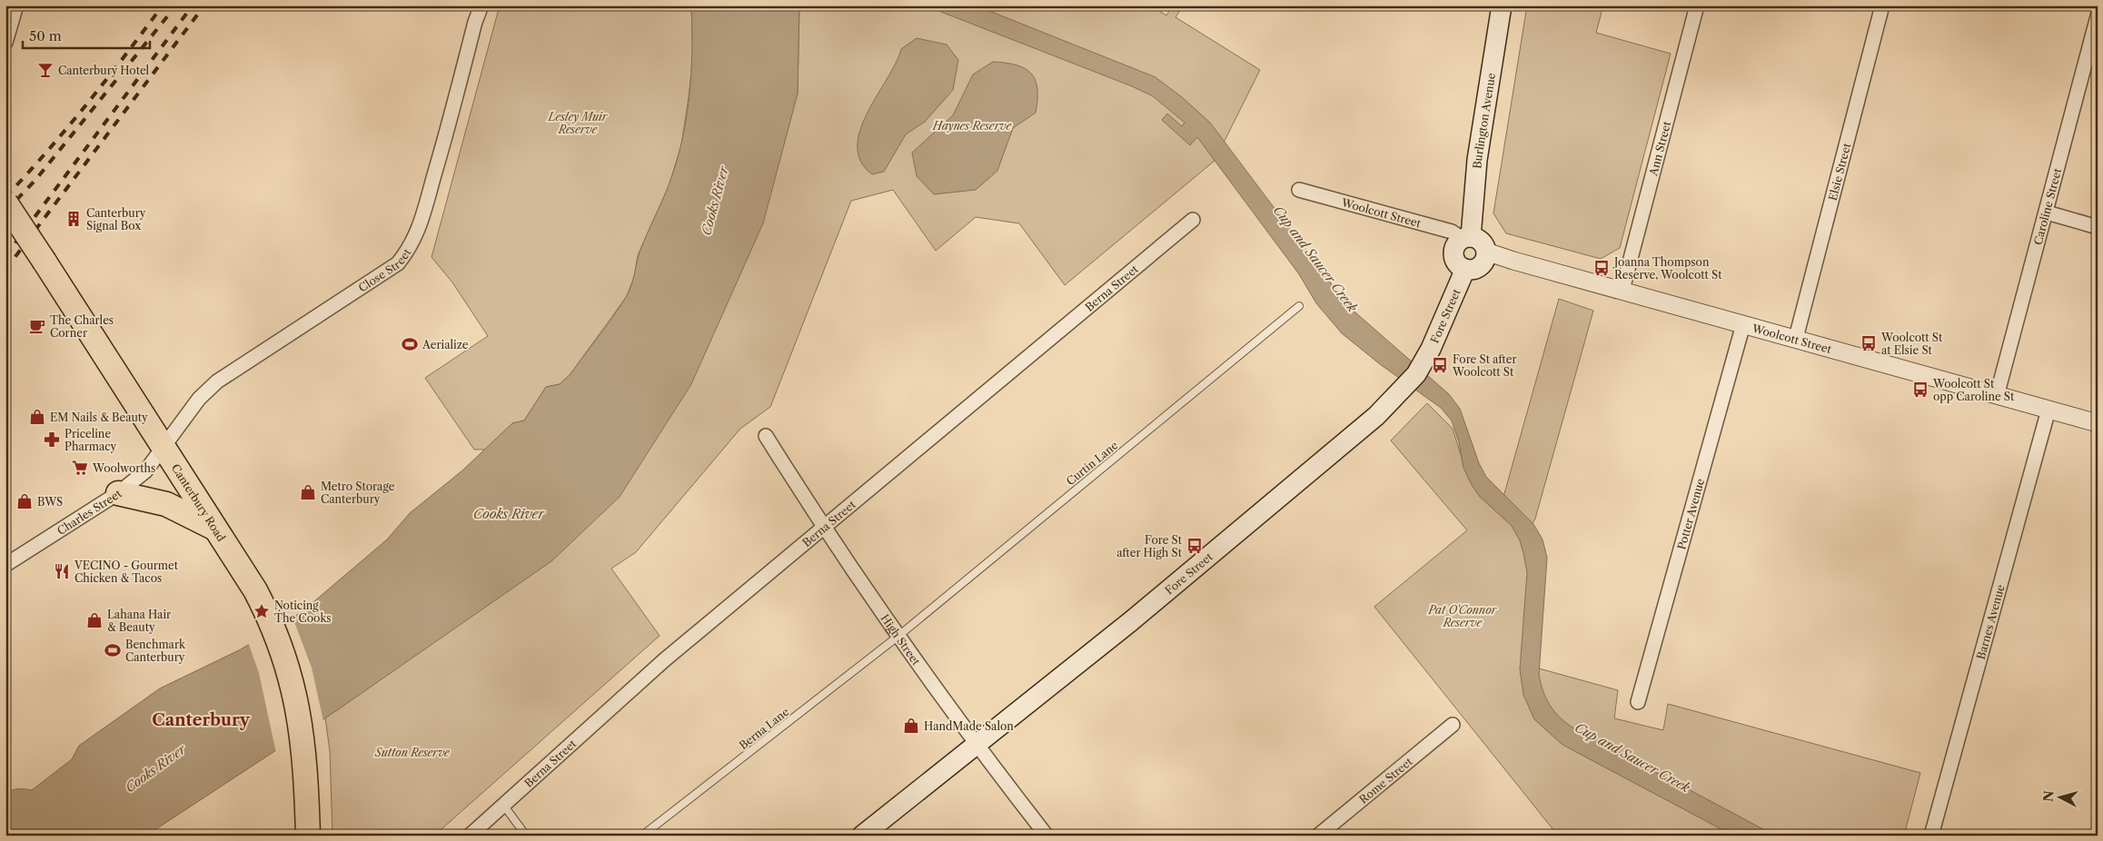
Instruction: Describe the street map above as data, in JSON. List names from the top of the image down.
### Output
{
  "streets": {
    "highway": ["Canterbury Road"],
    "main road": ["Burlington Avenue", "Fore Street"],
    "street": [
      "Ann Street",
      "Elsie Street",
      "Caroline Street",
      "Woolcott Street",
      "Close Street",
      "Berna Street",
      "Charles Street",
      "Potter Avenue",
      "Barnes Avenue",
      "High Street",
      "Rome Street"
    ],
    "lane": ["Curtin Lane", "Berna Lane"]
  },
  "crossings": [
    ["Burlington Avenue", "Woolcott Street"],
    ["Burlington Avenue", "Fore Street"],
    ["Ann Street", "Woolcott Street"],
    ["Elsie Street", "Woolcott Street"],
    ["Caroline Street", "Woolcott Street"],
    ["Woolcott Street", "Fore Street"],
    ["Woolcott Street", "Potter Avenue"],
    ["Woolcott Street", "Barnes Avenue"],
    ["Close Street", "Canterbury Road"],
    ["Close Street", "Charles Street"],
    ["Berna Street", "High Street"],
    ["Fore Street", "High Street"],
    ["Curtin Lane", "High Street"],
    ["Curtin Lane", "Berna Lane"],
    ["Canterbury Road", "Charles Street"],
    ["High Street", "Berna Lane"]
  ],
  "districts": ["Canterbury"],
  "water": ["Cooks River", "Cup and Saucer Creek"],
  "parks": [
    "Lesley Muir Reserve",
    "Haynes Reserve",
    "Pat O'Connor Reserve",
    "Sutton Reserve"
  ],
  "places": {
    "bar": ["Canterbury Hotel"],
    "building": ["Canterbury Signal Box"],
    "bus stop": [
      "Joanna Thompson Reserve, Woolcott St",
      "Woolcott St at Elsie St",
      "Fore St after Woolcott St",
      "Woolcott St opp Caroline St",
      "Fore St after High St"
    ],
    "cafe": ["The Charles Corner"],
    "sports": ["Aerialize", "Benchmark Canterbury"],
    "shop": [
      "EM Nails & Beauty",
      "Metro Storage Canterbury",
      "BWS",
      "Lahana Hair & Beauty",
      "HandMade Salon"
    ],
    "pharmacy": ["Priceline Pharmacy"],
    "supermarket": ["Woolworths"],
    "restaurant": ["VECINO - Gourmet Chicken & Tacos"],
    "place": ["Noticing The Cooks"]
  },
  "scale_bar": "50 m",
  "north": "left"
}
